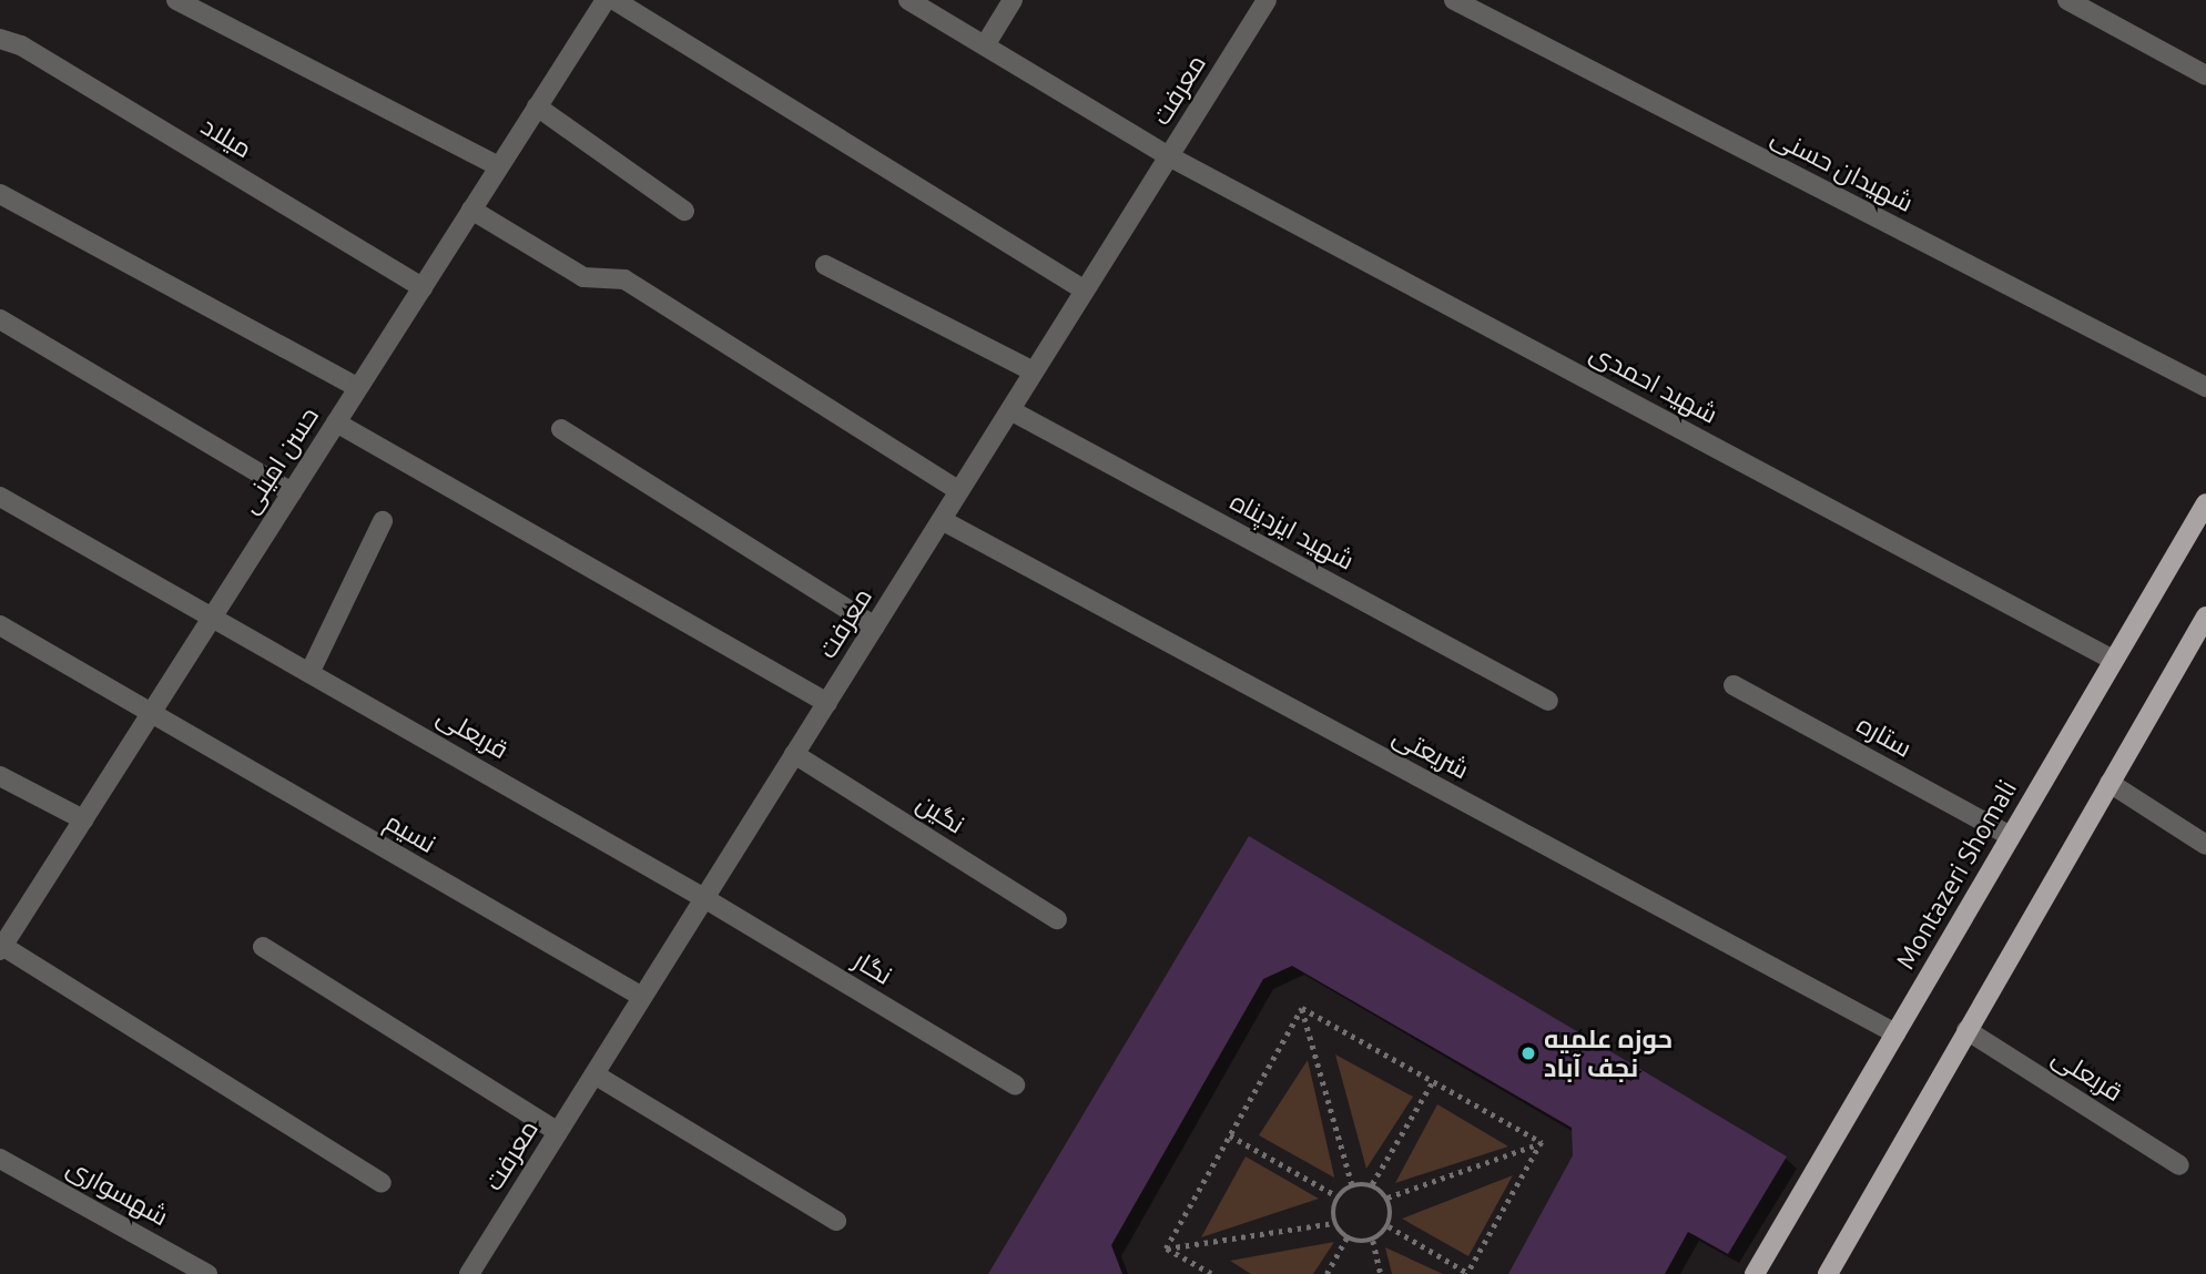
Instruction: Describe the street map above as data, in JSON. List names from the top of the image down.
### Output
{
  "streets": {
    "main road": ["Montazeri Shomali"],
    "street": [
      "معرفت",
      "میلاد",
      "شهیدان حسنی",
      "شهید احمدی",
      "حسن امینی",
      "شهید ایزدپناه",
      "قربعلی",
      "ستاره",
      "شریعتی",
      "نگین",
      "نسیم",
      "نگار",
      "شهسواری"
    ]
  },
  "crossings": [
    ["معرفت", "شهید احمدی"],
    ["معرفت", "شهید ایزدپناه"],
    ["معرفت", "قربعلی"],
    ["معرفت", "شریعتی"],
    ["معرفت", "نگین"],
    ["معرفت", "نسیم"],
    ["معرفت", "نگار"],
    ["میلاد", "حسن امینی"],
    ["شهید احمدی", "Montazeri Shomali"],
    ["حسن امینی", "قربعلی"],
    ["حسن امینی", "نسیم"],
    ["قربعلی", "نگار"],
    ["ستاره", "Montazeri Shomali"],
    ["شریعتی", "Montazeri Shomali"]
  ],
  "places": ["حوزه علمیه نجف آباد"]
}
